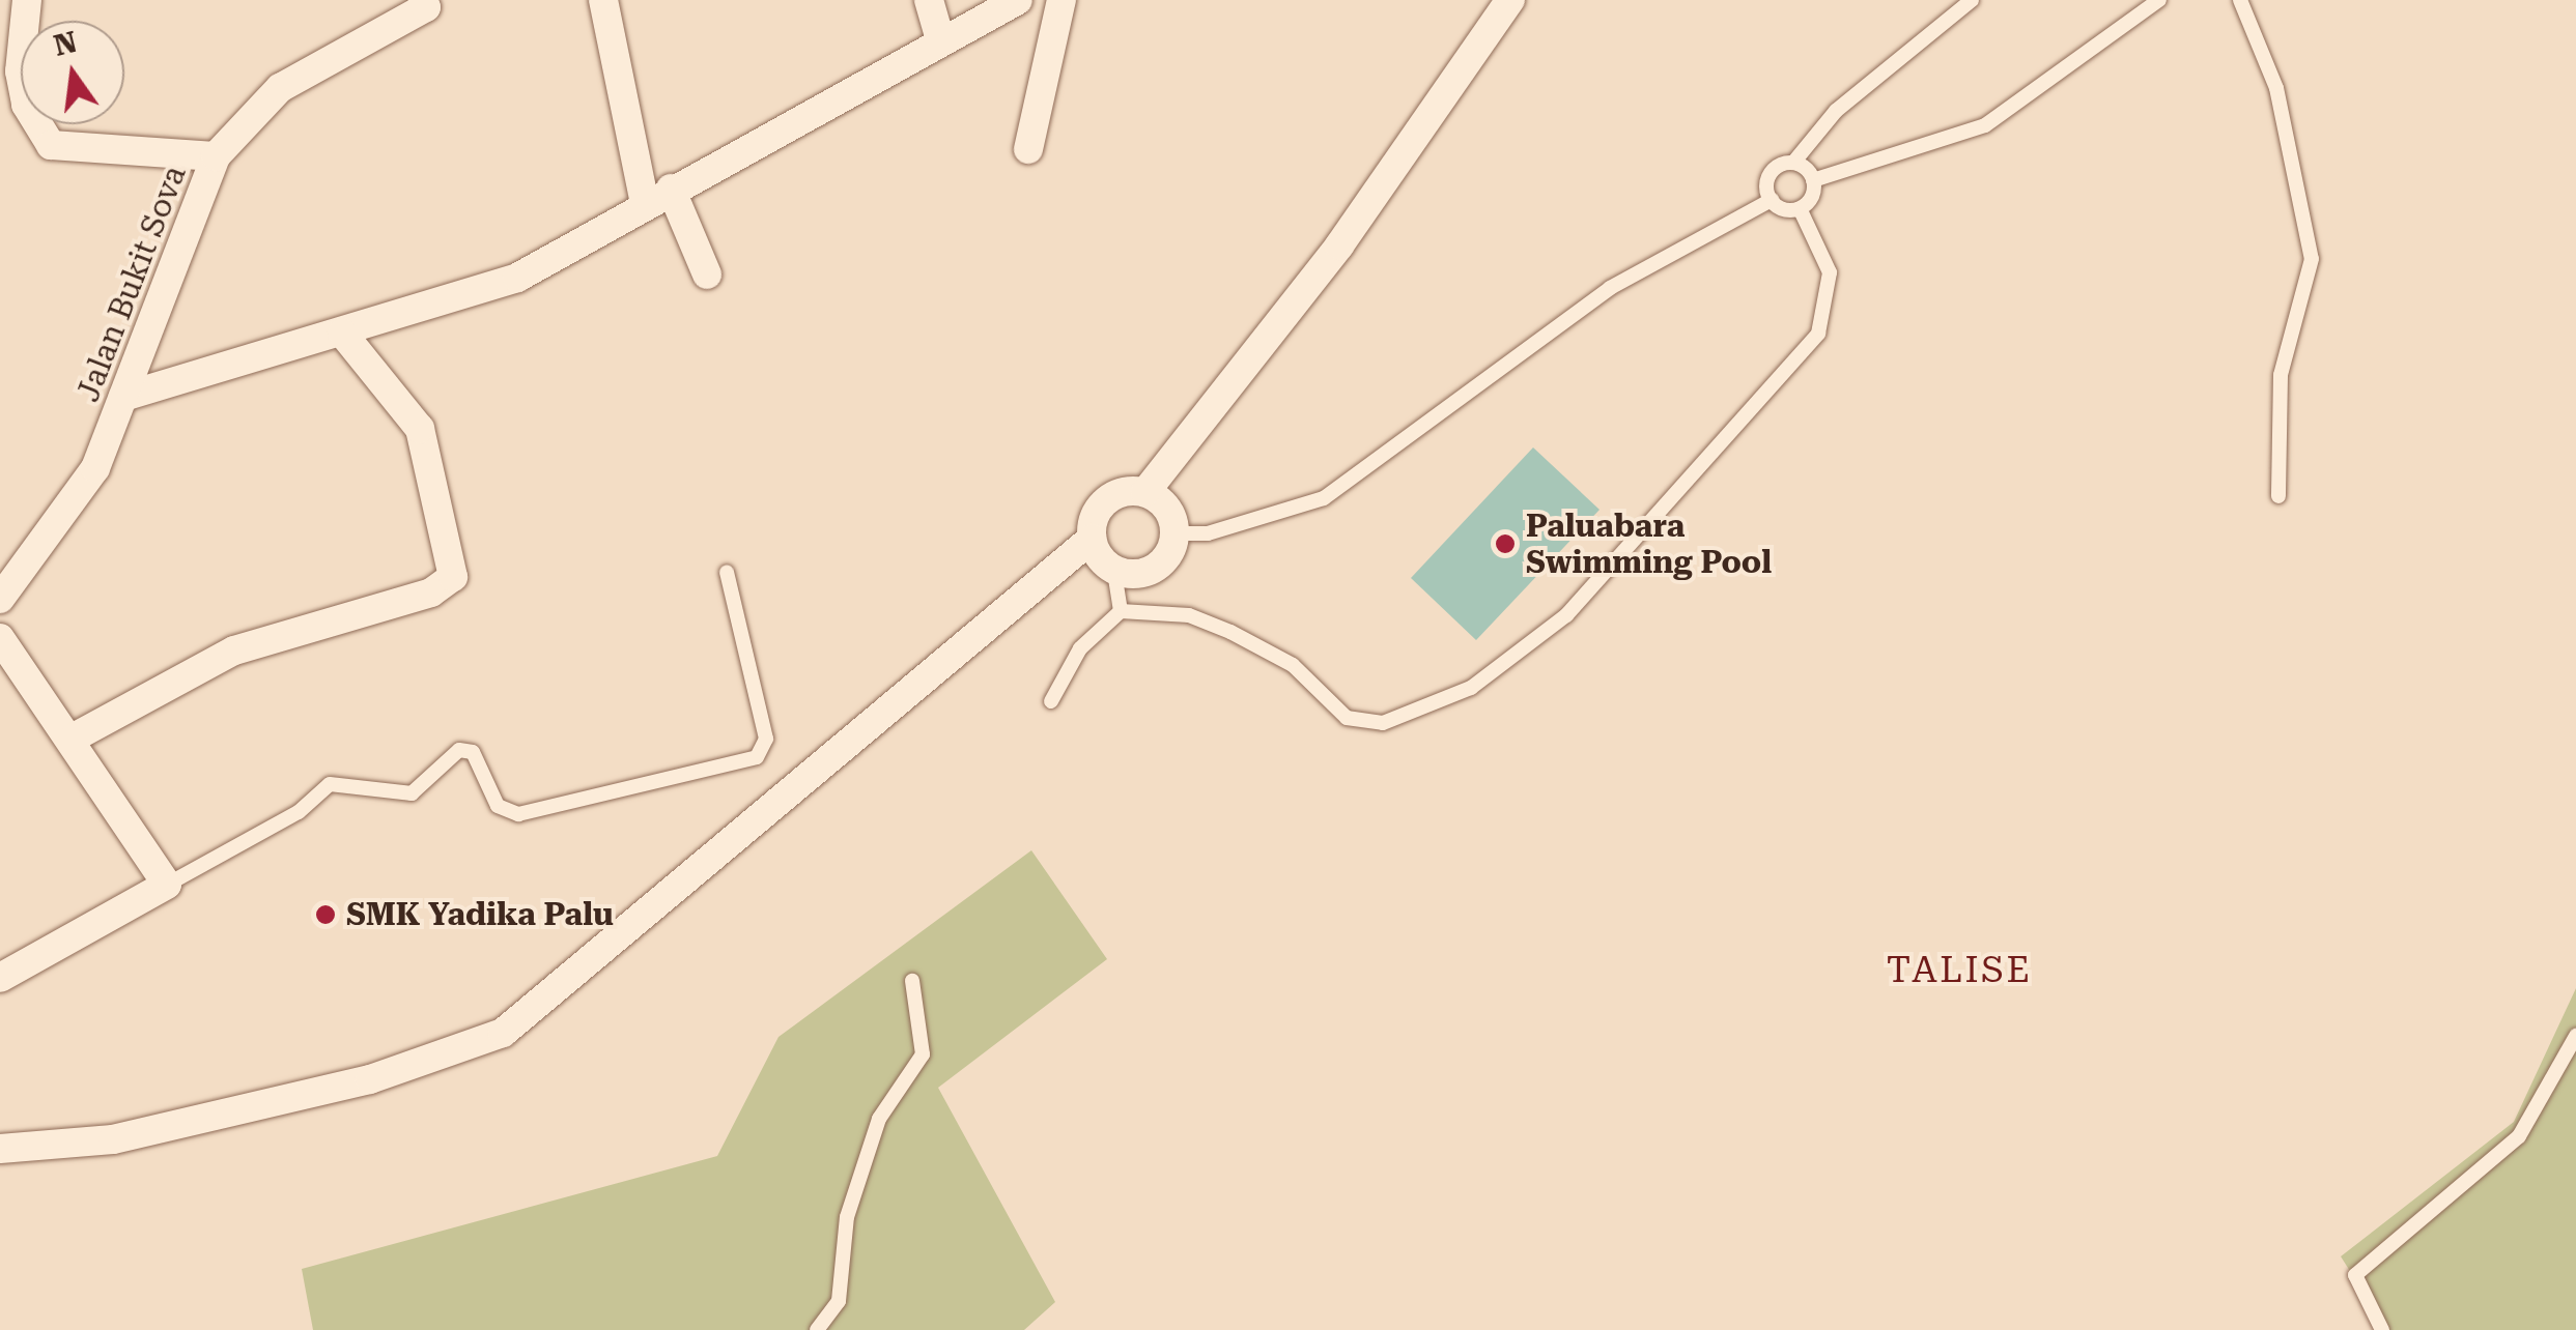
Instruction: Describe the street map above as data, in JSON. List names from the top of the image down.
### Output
{
  "streets": {
    "street": ["Jalan Bukit Sova"]
  },
  "districts": ["TALISE"],
  "places": ["Paluabara Swimming Pool", "SMK Yadika Palu"],
  "north": "top"
}
